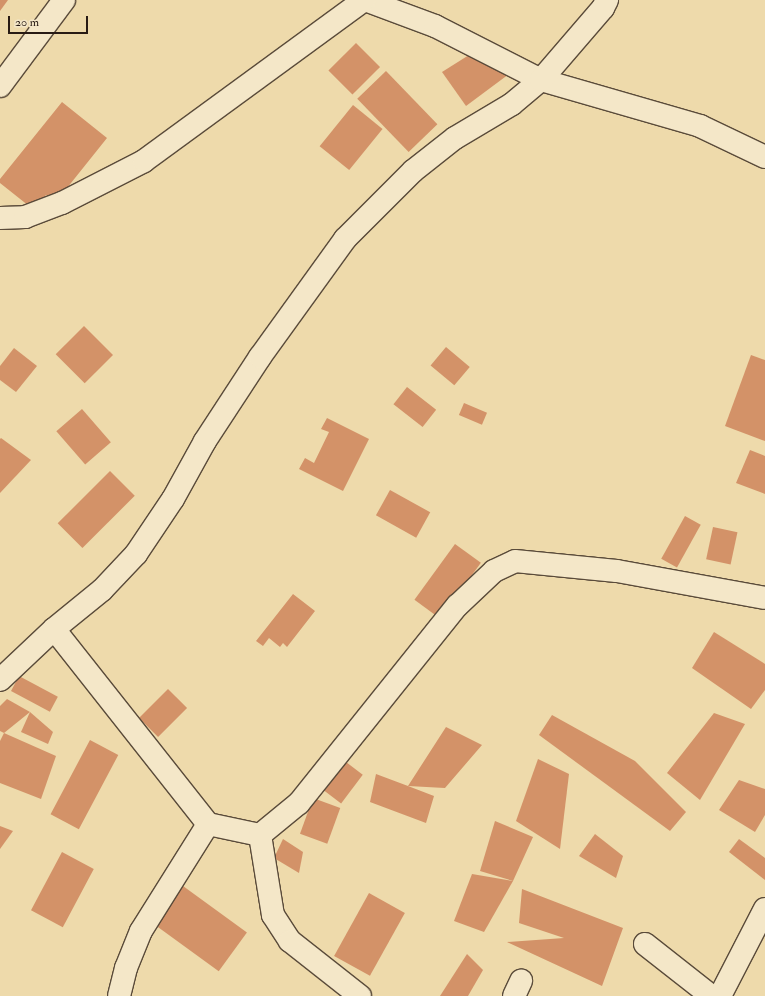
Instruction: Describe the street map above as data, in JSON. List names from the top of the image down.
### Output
{
  "scale_bar": "20 m"
}
